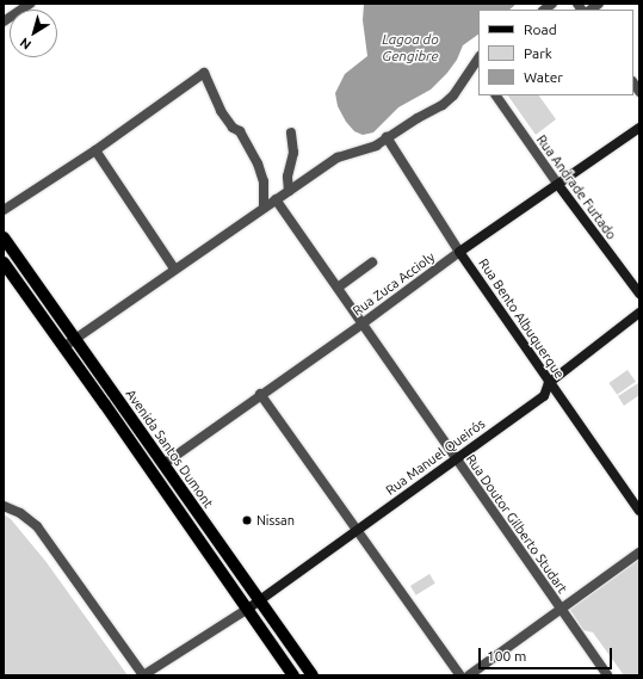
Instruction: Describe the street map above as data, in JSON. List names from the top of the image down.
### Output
{
  "streets": {
    "main road": ["Avenida Santos Dumont"],
    "street": [
      "Rua Andrade Furtado",
      "Rua Zuca Accioly",
      "Rua Bento Albuquerque",
      "Rua Manuel Queirós",
      "Rua Doutor Gilberto Studart"
    ]
  },
  "crossings": [
    ["Rua Andrade Furtado", "Rua Zuca Accioly"],
    ["Rua Zuca Accioly", "Rua Bento Albuquerque"],
    ["Rua Zuca Accioly", "Avenida Santos Dumont"],
    ["Rua Zuca Accioly", "Rua Doutor Gilberto Studart"],
    ["Rua Bento Albuquerque", "Rua Manuel Queirós"],
    ["Avenida Santos Dumont", "Rua Manuel Queirós"],
    ["Rua Manuel Queirós", "Rua Doutor Gilberto Studart"]
  ],
  "water": ["Lagoa do Gengibre"],
  "places": ["Nissan"],
  "legend": ["Road", "Park", "Water"],
  "scale_bar": "100 m",
  "north": "bottom left"
}
